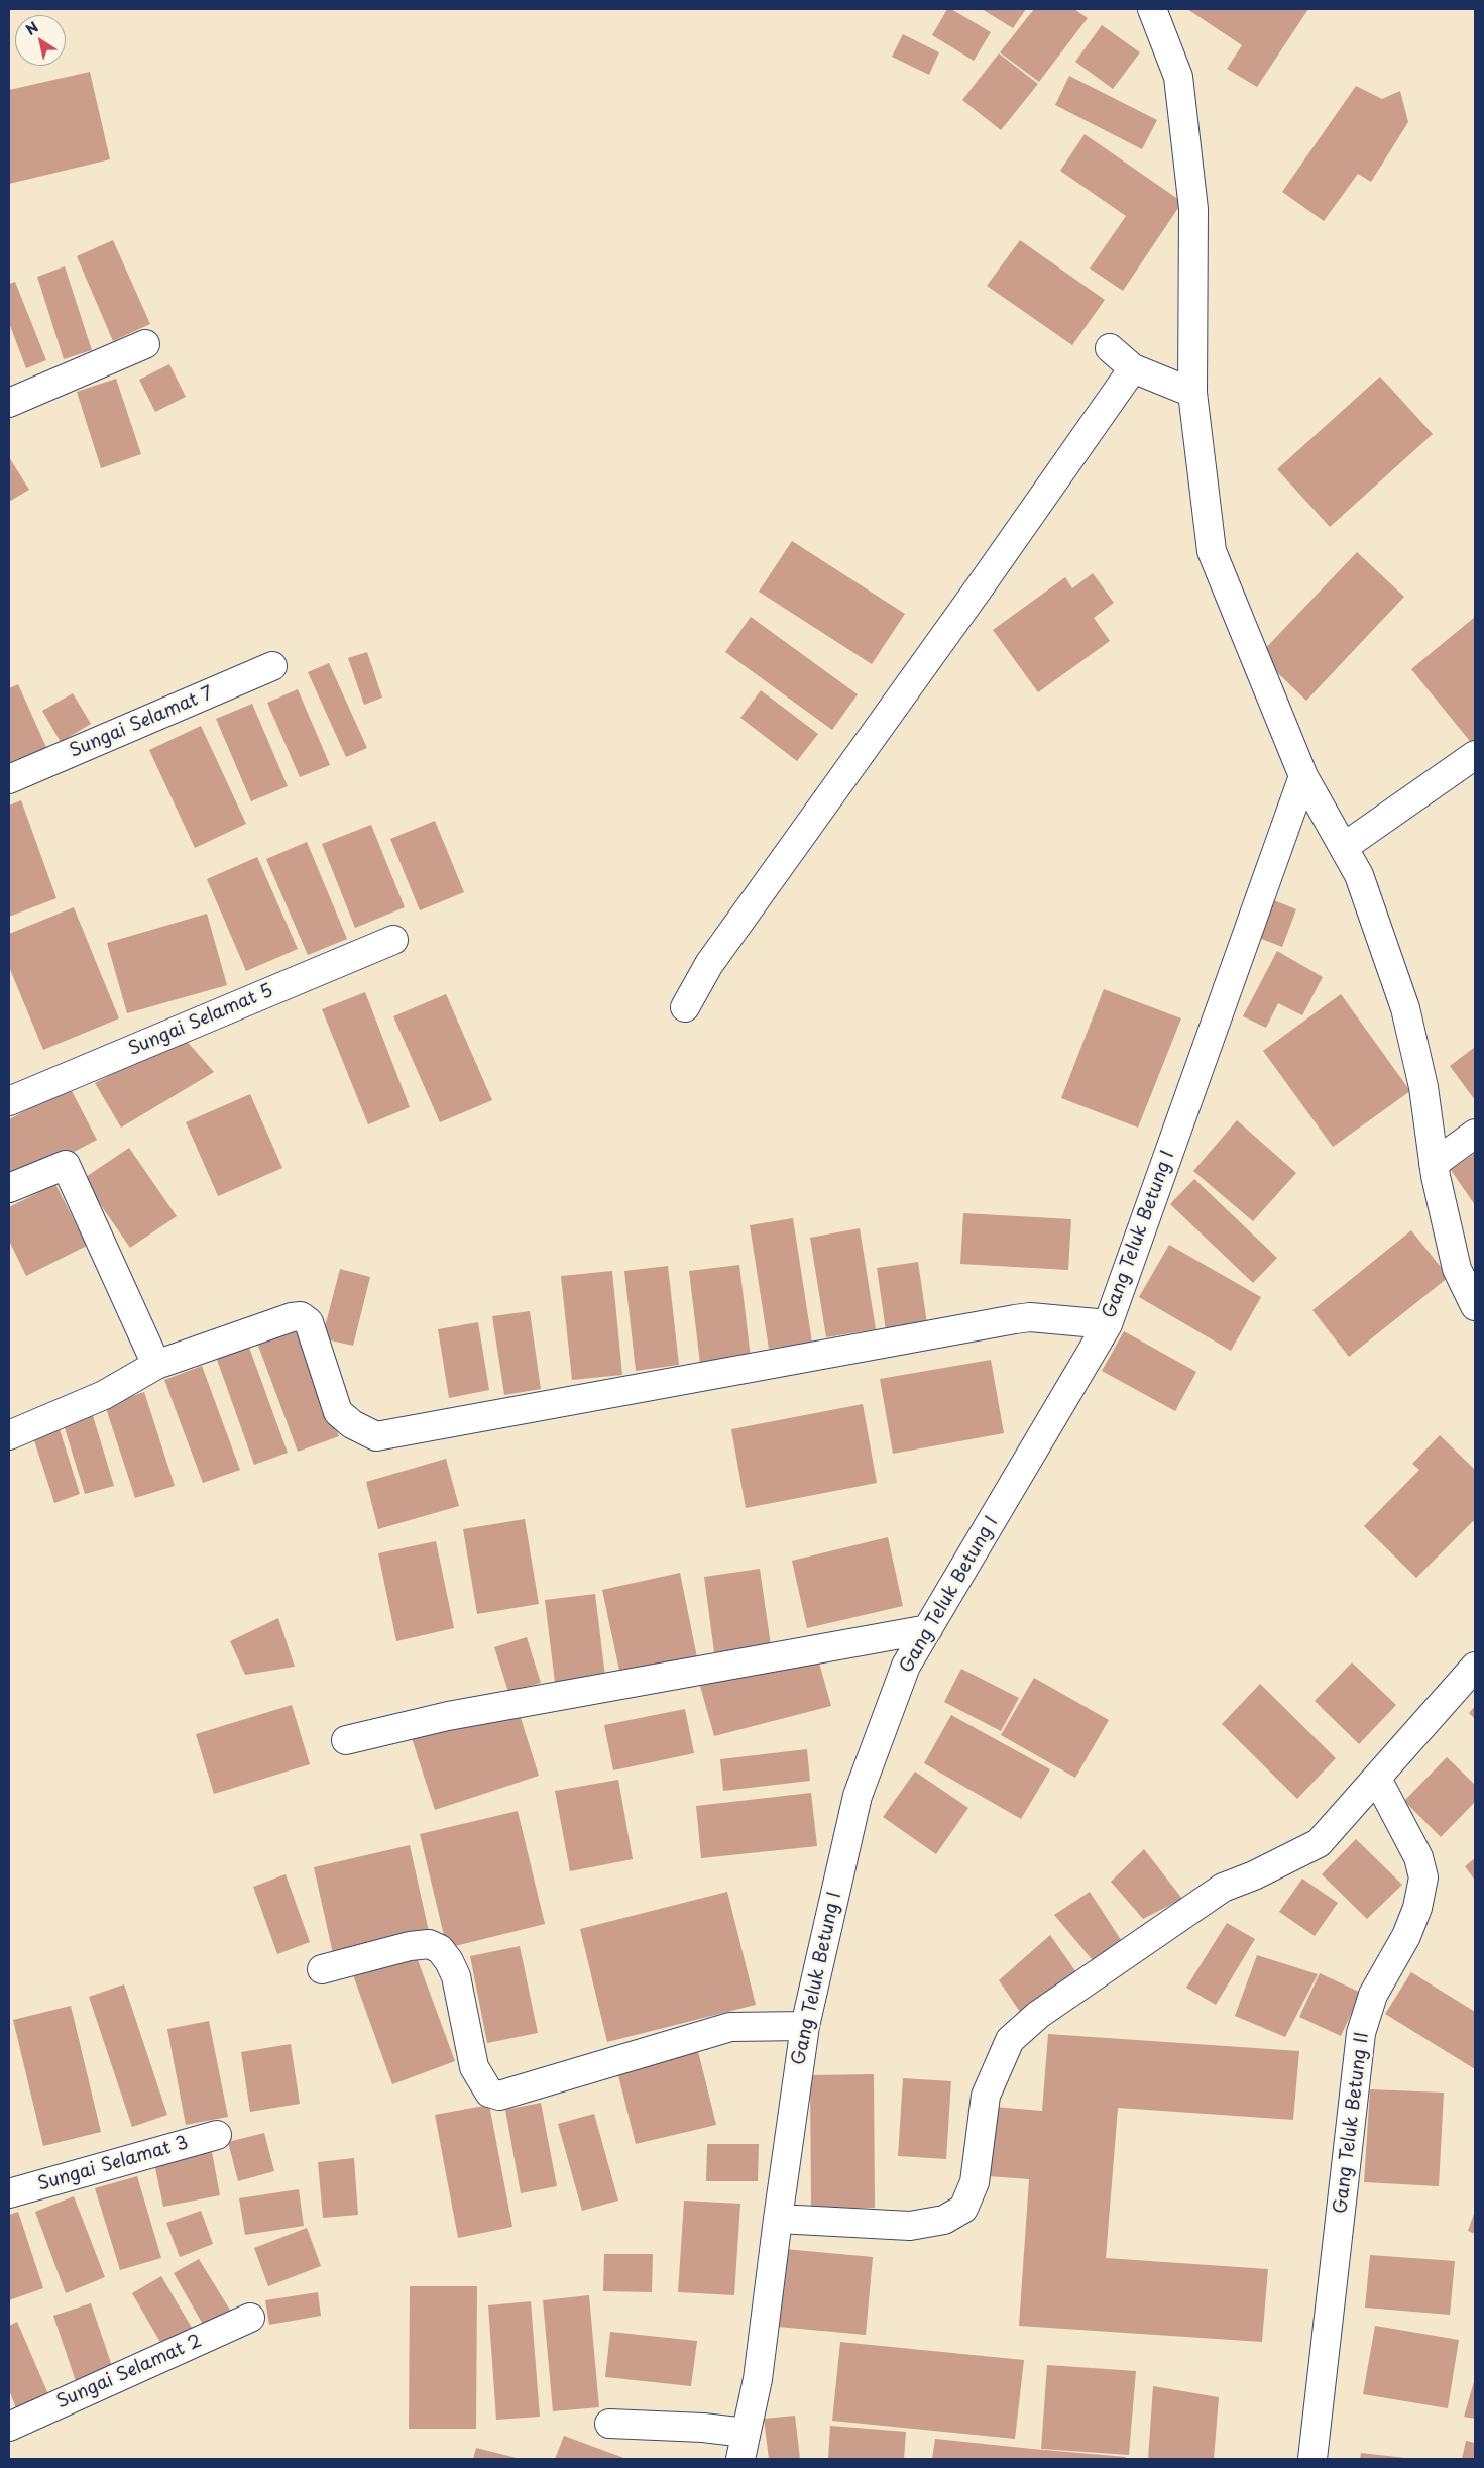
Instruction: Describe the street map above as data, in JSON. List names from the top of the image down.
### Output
{
  "streets": {
    "street": [
      "Sungai Selamat 7",
      "Sungai Selamat 5",
      "Gang Teluk Betung I",
      "Gang Teluk Betung II",
      "Sungai Selamat 3",
      "Sungai Selamat 2"
    ]
  },
  "north": "top left"
}
